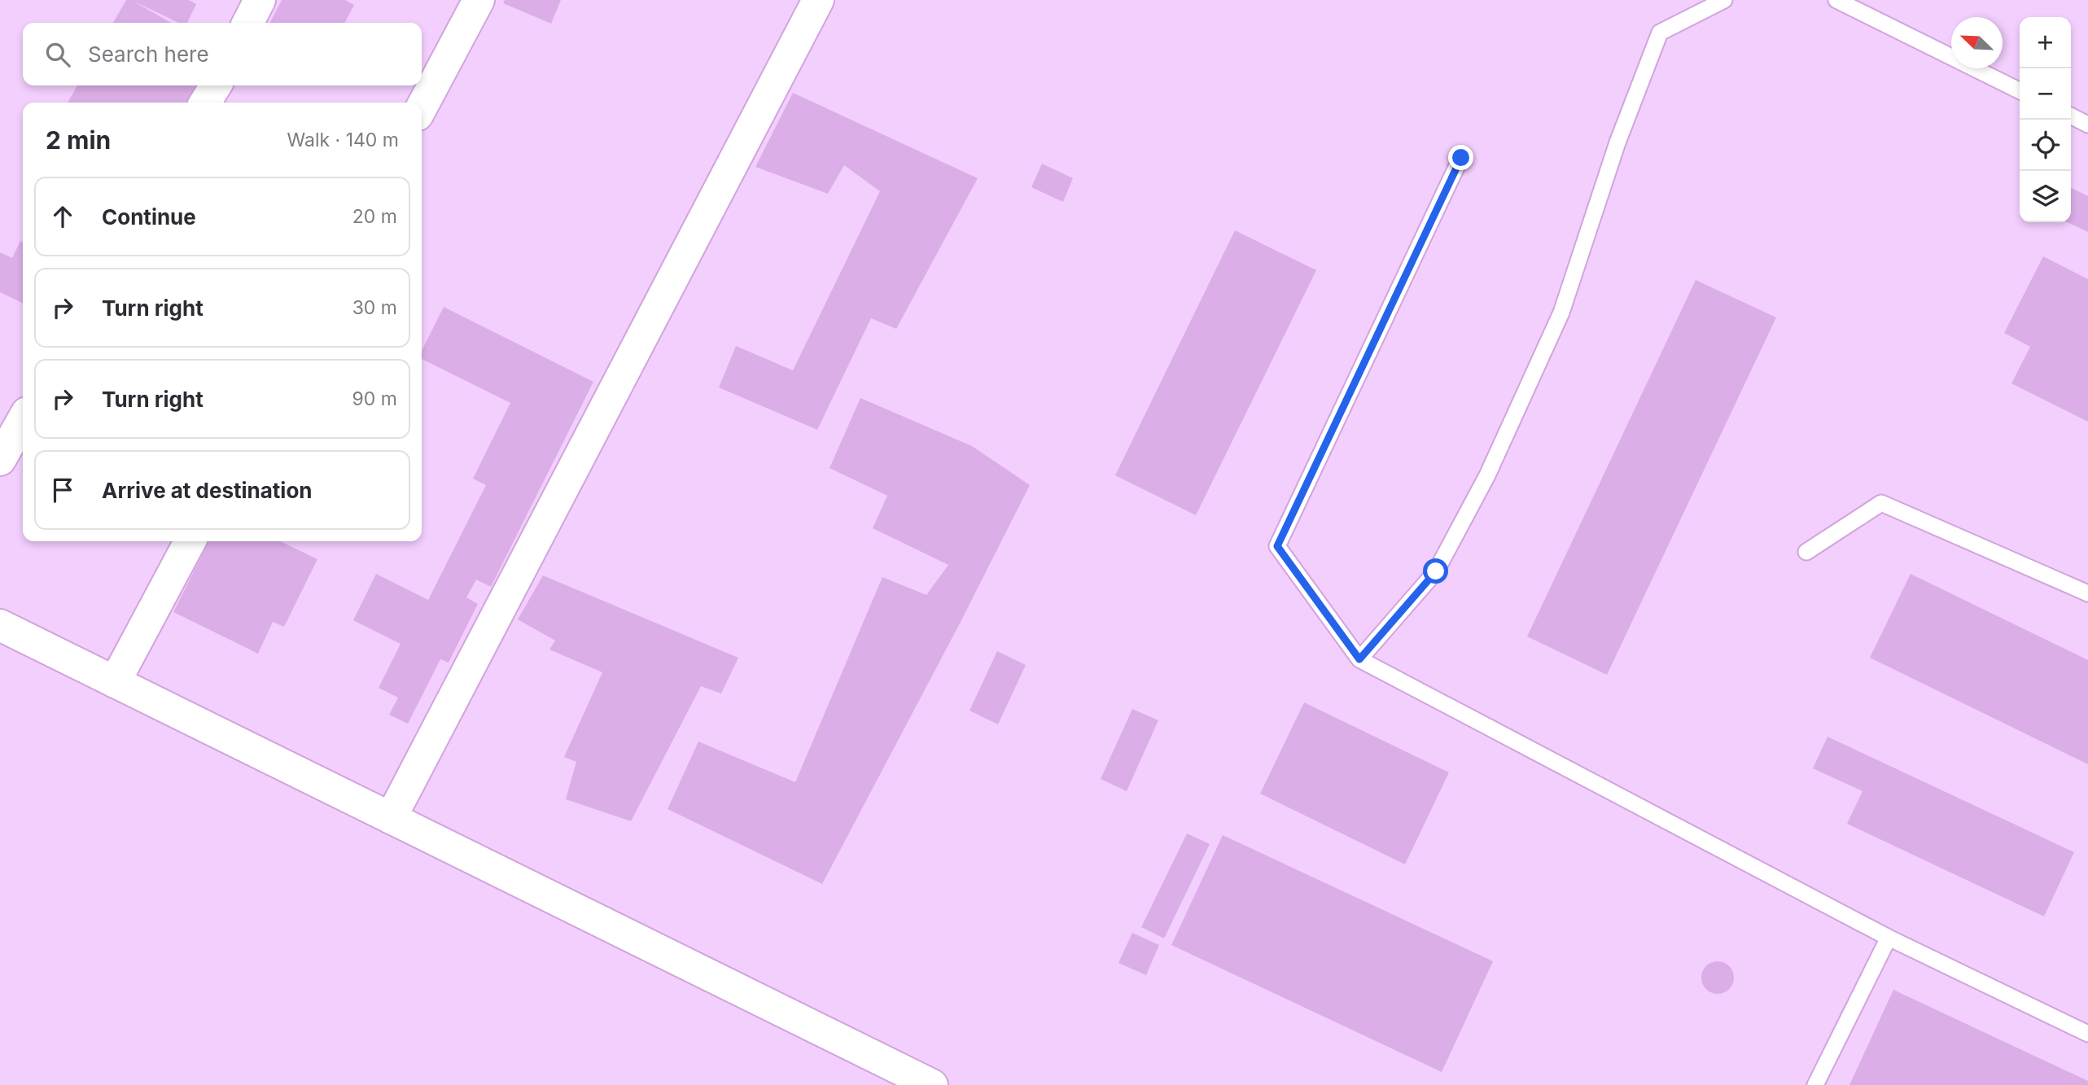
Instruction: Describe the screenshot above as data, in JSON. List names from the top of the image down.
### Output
{
  "north": "top left",
  "page": {
    "map_buttons": ["+", "−"],
    "search": "Search here",
    "heading": ["2 min", "Walk · 140 m"],
    "list": [
      ["Continue", "20 m"],
      ["Turn right", "30 m"],
      ["Turn right", "90 m"],
      "Arrive at destination"
    ]
  }
}
